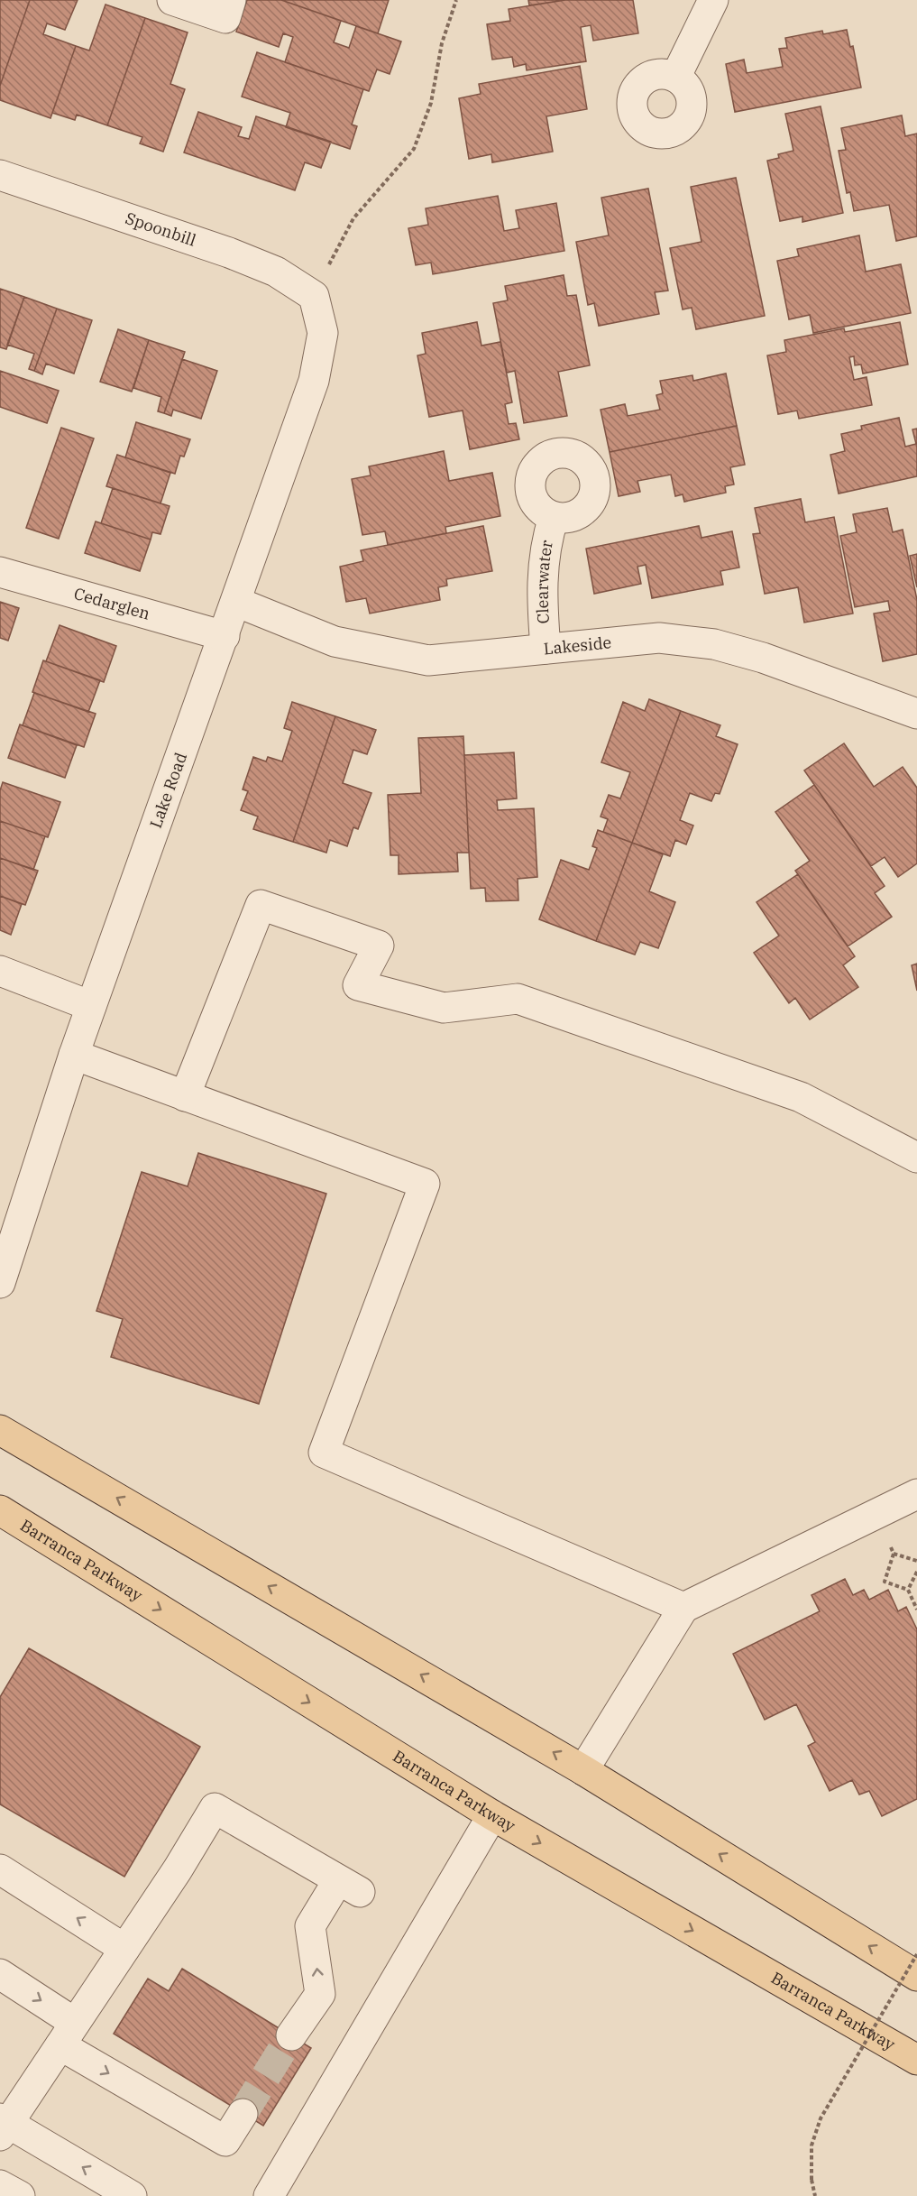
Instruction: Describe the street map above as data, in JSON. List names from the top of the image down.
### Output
{
  "streets": {
    "main road": ["Barranca Parkway"],
    "street": [
      "Spoonbill",
      "Clearwater",
      "Cedarglen",
      "Lakeside",
      "Lake Road"
    ]
  },
  "crossings": [
    ["Spoonbill", "Lake Road"],
    ["Clearwater", "Lakeside"],
    ["Cedarglen", "Lake Road"],
    ["Lakeside", "Lake Road"]
  ]
}
